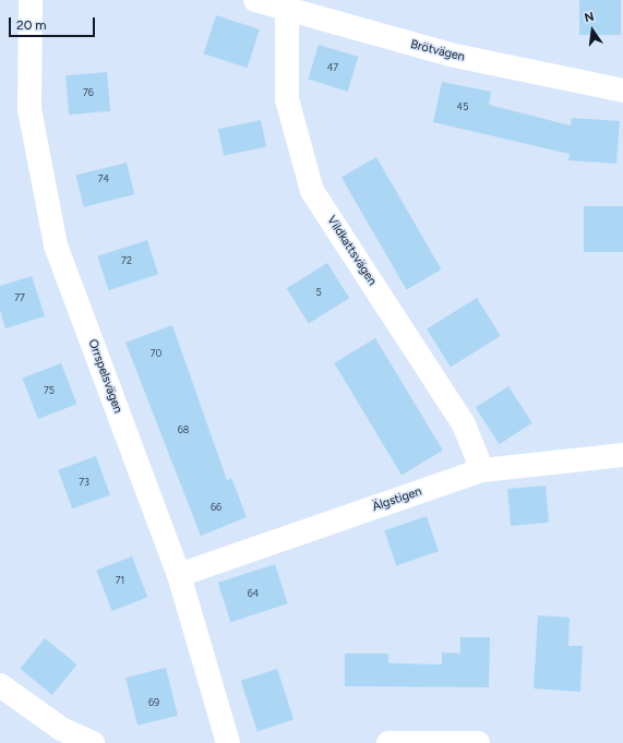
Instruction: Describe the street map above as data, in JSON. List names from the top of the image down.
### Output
{
  "streets": {
    "street": [
      "Brötvägen",
      "Vildkattsvägen",
      "Orrspelsvägen",
      "Älgstigen"
    ]
  },
  "crossings": [
    ["Brötvägen", "Vildkattsvägen"],
    ["Vildkattsvägen", "Älgstigen"],
    ["Orrspelsvägen", "Älgstigen"]
  ],
  "house_numbers": [
    "47",
    "76",
    "45",
    "74",
    "72",
    "5",
    "77",
    "70",
    "75",
    "68",
    "73",
    "66",
    "71",
    "64",
    "69"
  ],
  "scale_bar": "20 m",
  "north": "top"
}
